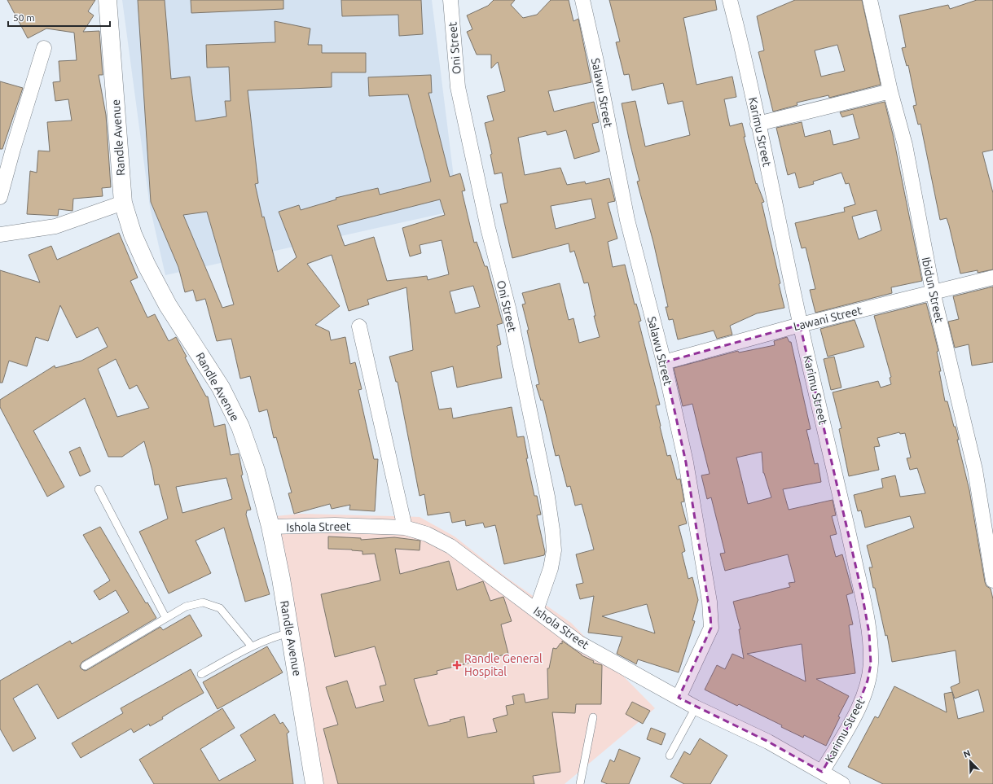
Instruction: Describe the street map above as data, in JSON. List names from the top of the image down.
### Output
{
  "streets": {
    "street": [
      "Oni Street",
      "Salawu Street",
      "Karimu Street",
      "Randle Avenue",
      "Ibidun Street",
      "Lawani Street",
      "Ishola Street"
    ]
  },
  "crossings": [
    ["Oni Street", "Ishola Street"],
    ["Salawu Street", "Lawani Street"],
    ["Salawu Street", "Ishola Street"],
    ["Karimu Street", "Lawani Street"],
    ["Karimu Street", "Ishola Street"],
    ["Randle Avenue", "Ishola Street"],
    ["Ibidun Street", "Lawani Street"]
  ],
  "places": {
    "health": ["Randle General Hospital"]
  },
  "scale_bar": "50 m",
  "north": "top left"
}
